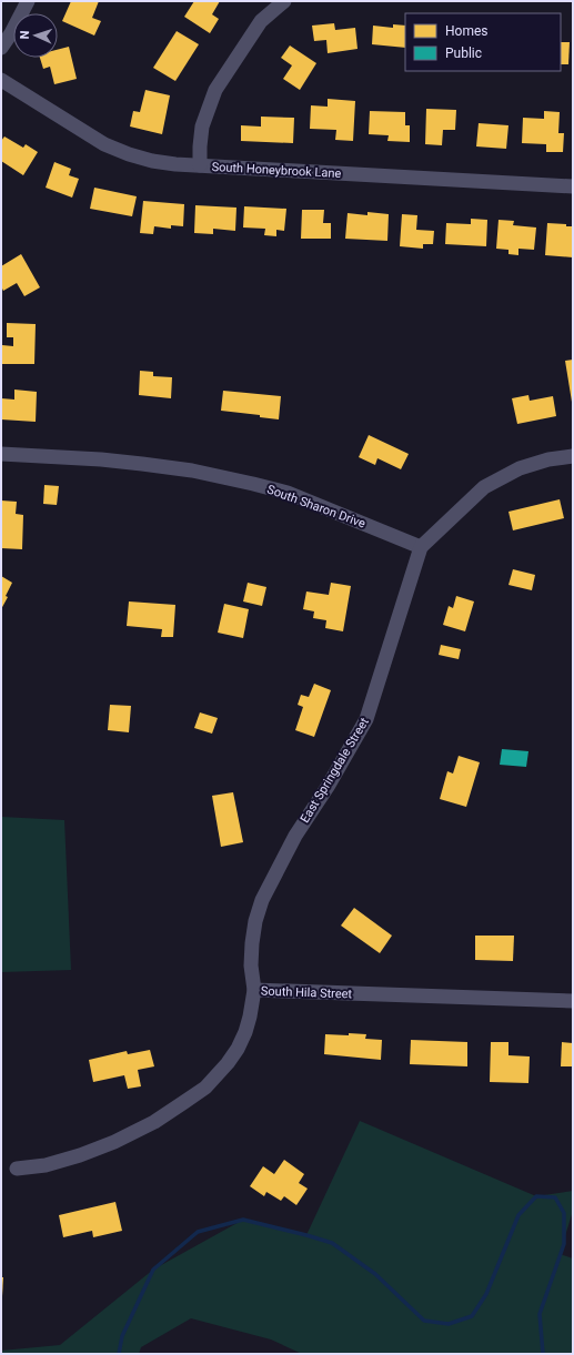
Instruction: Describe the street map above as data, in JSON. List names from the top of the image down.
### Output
{
  "streets": {
    "street": [
      "South Honeybrook Lane",
      "South Sharon Drive",
      "East Springdale Street",
      "South Hila Street"
    ]
  },
  "crossings": [
    ["South Sharon Drive", "East Springdale Street"],
    ["East Springdale Street", "South Hila Street"]
  ],
  "legend": ["Homes", "Public"],
  "north": "left"
}
